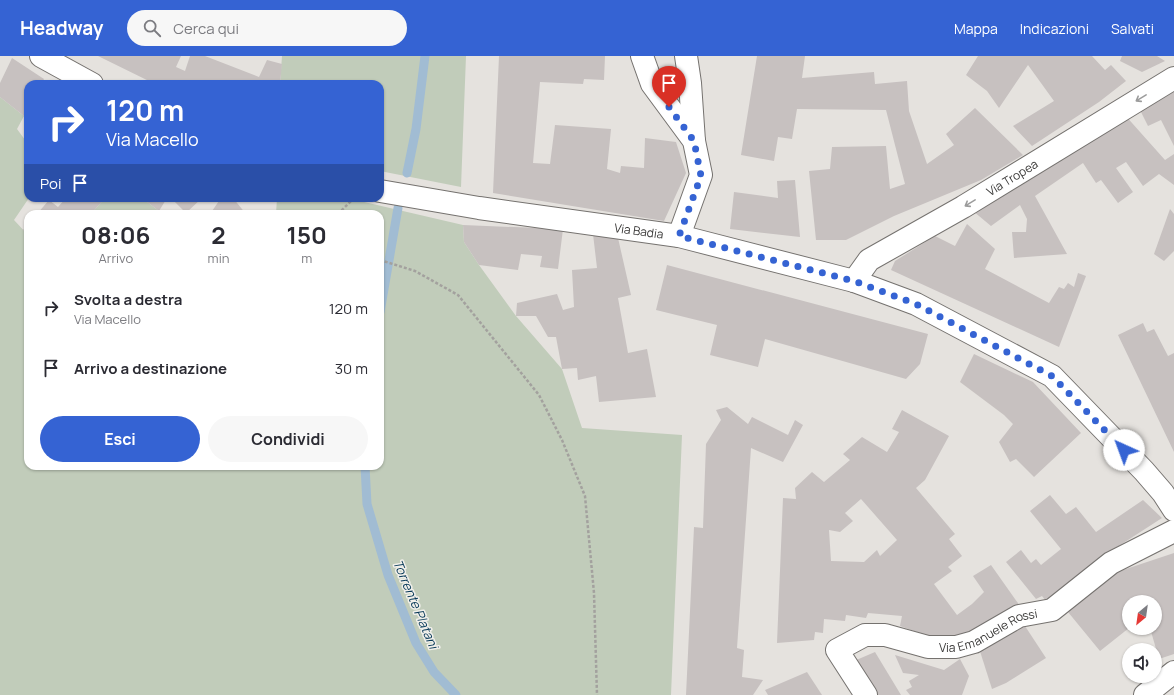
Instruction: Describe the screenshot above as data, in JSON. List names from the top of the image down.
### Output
{
  "streets": {
    "street": ["Via Tropea", "Via Badia", "Via Emanuele Rossi"]
  },
  "crossings": [
    ["Via Tropea", "Via Badia"]
  ],
  "one_way": ["Via Tropea"],
  "water": ["Torrente Platani"],
  "north": "bottom left",
  "page": {
    "header": "Headway",
    "search": "Cerca qui",
    "nav": ["Mappa", "Indicazioni", "Salvati"],
    "turn": ["120 m", "Via Macello"],
    "then": "Poi",
    "eta": [
      "08:06",
      "Arrivo",
      "2",
      "min",
      "150",
      "m"
    ],
    "list": [
      {
        "name": "Svolta a destra",
        "note": "Via Macello",
        "value": "120 m"
      },
      {
        "name": "Arrivo a destinazione",
        "value": "30 m"
      }
    ],
    "buttons": ["Esci", "Condividi"]
  }
}
